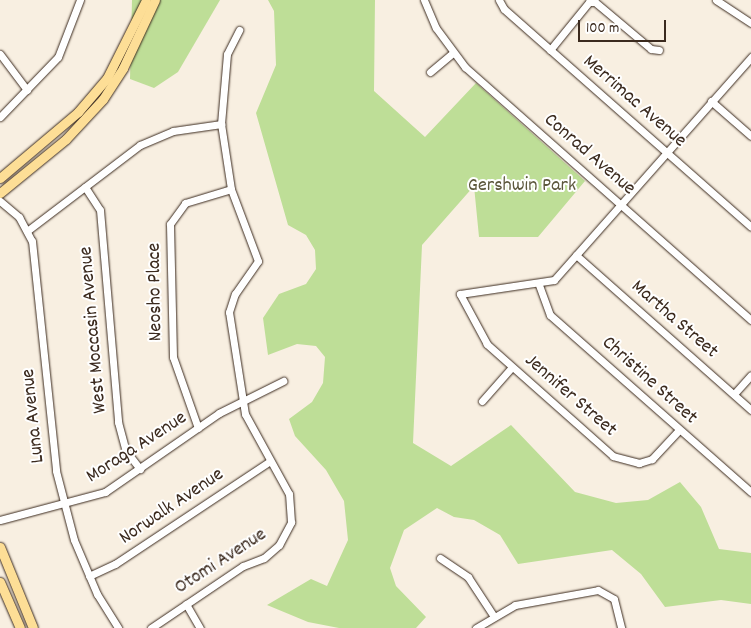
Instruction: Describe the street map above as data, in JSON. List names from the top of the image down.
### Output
{
  "streets": {
    "street": [
      "Merrimac Avenue",
      "Conrad Avenue",
      "Neosho Place",
      "Martha Street",
      "West Moccasin Avenue",
      "Christine Street",
      "Jennifer Street",
      "Luna Avenue",
      "Moraga Avenue",
      "Norwalk Avenue",
      "Otomi Avenue"
    ]
  },
  "crossings": [
    ["Neosho Place", "Moraga Avenue"],
    ["West Moccasin Avenue", "Moraga Avenue"],
    ["Christine Street", "Jennifer Street"],
    ["Luna Avenue", "Moraga Avenue"],
    ["Luna Avenue", "Norwalk Avenue"],
    ["Norwalk Avenue", "Otomi Avenue"]
  ],
  "parks": ["Gershwin Park"],
  "scale_bar": "100 m"
}
